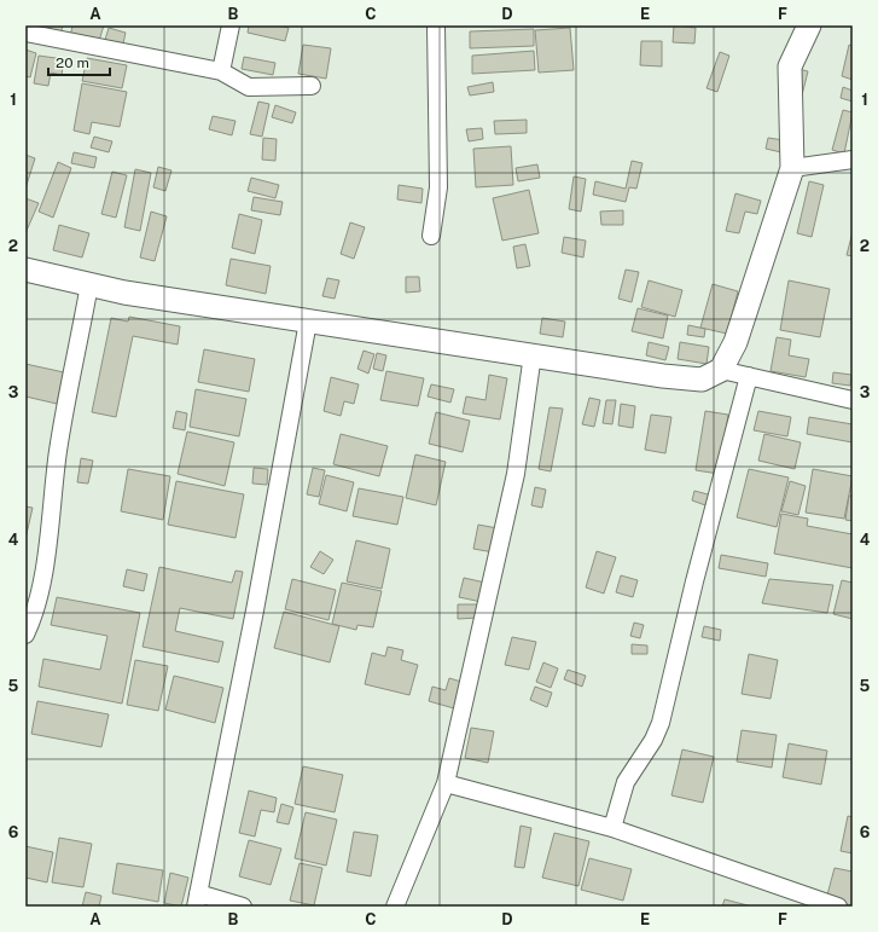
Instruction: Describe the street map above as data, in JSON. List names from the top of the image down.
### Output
{
  "scale_bar": "20 m",
  "grid": {
    "columns": [
      "A",
      "B",
      "C",
      "D",
      "E",
      "F"
    ],
    "rows": [
      "1",
      "2",
      "3",
      "4",
      "5",
      "6"
    ]
  }
}
